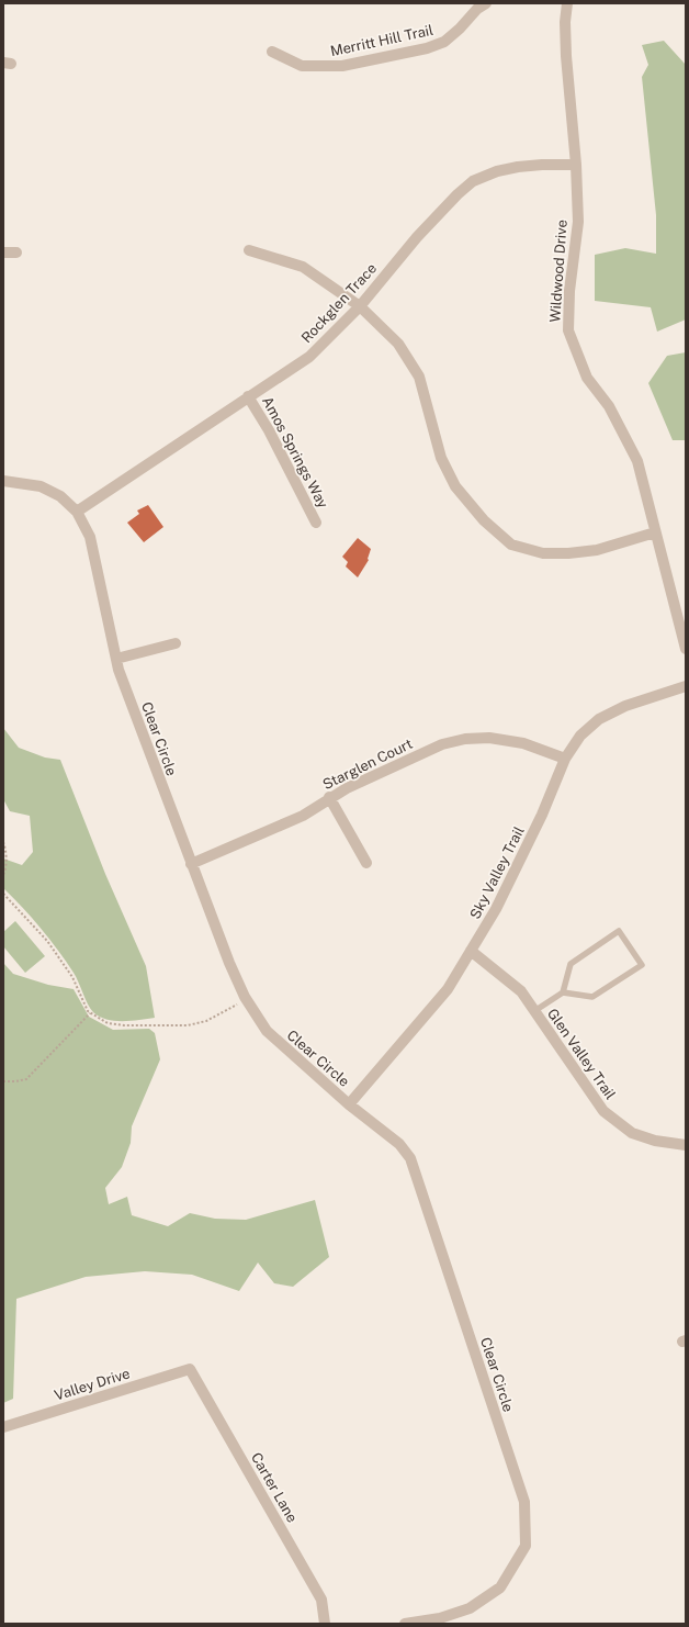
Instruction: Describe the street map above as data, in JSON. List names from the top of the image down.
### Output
{
  "streets": {
    "street": [
      "Merritt Hill Trail",
      "Wildwood Drive",
      "Rockglen Trace",
      "Amos Springs Way",
      "Clear Circle",
      "Starglen Court",
      "Sky Valley Trail",
      "Glen Valley Trail",
      "Valley Drive",
      "Carter Lane"
    ]
  },
  "crossings": [
    ["Wildwood Drive", "Rockglen Trace"],
    ["Rockglen Trace", "Amos Springs Way"],
    ["Rockglen Trace", "Clear Circle"],
    ["Clear Circle", "Starglen Court"],
    ["Clear Circle", "Sky Valley Trail"],
    ["Starglen Court", "Sky Valley Trail"],
    ["Sky Valley Trail", "Glen Valley Trail"],
    ["Valley Drive", "Carter Lane"]
  ]
}
